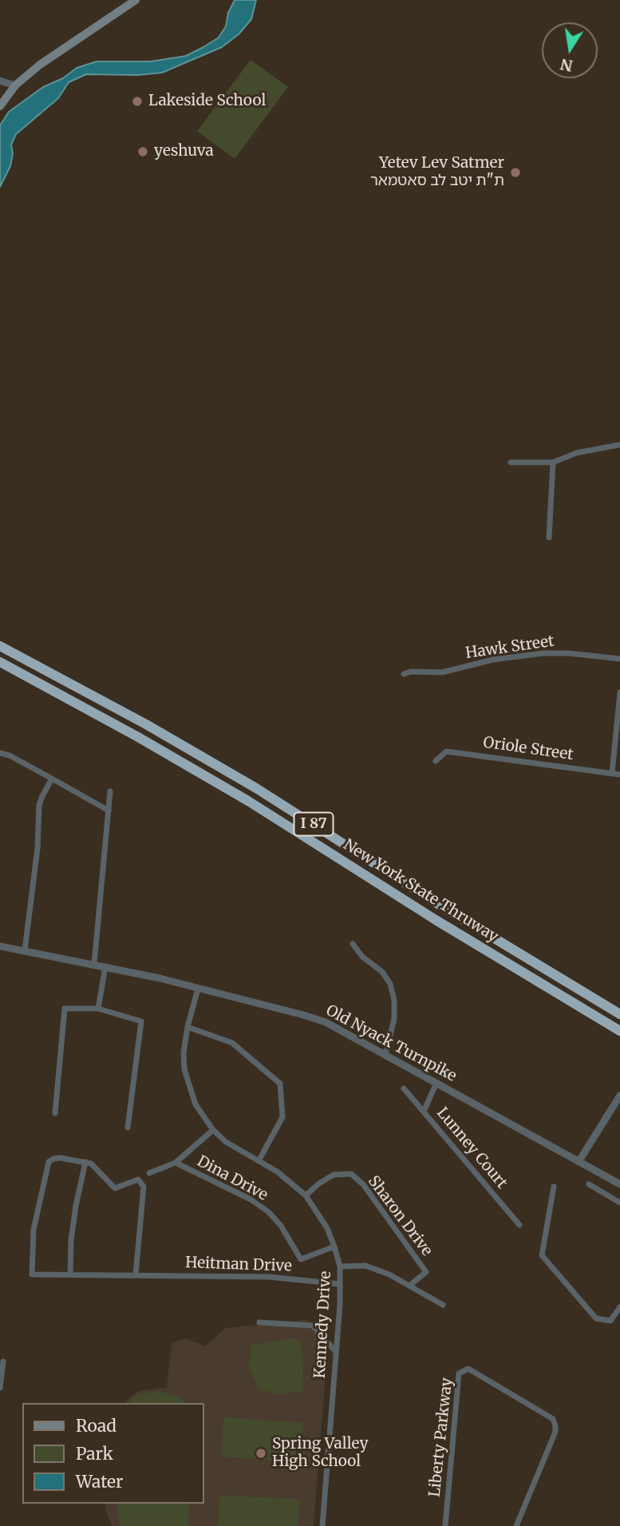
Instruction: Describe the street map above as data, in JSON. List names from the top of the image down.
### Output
{
  "streets": {
    "highway": ["I 87", "New York State Thruway"],
    "street": [
      "Hawk Street",
      "Oriole Street",
      "Old Nyack Turnpike",
      "Lunney Court",
      "Dina Drive",
      "Sharon Drive",
      "Heitman Drive",
      "Kennedy Drive",
      "Liberty Parkway"
    ]
  },
  "crossings": [
    ["Old Nyack Turnpike", "Kennedy Drive"],
    ["Dina Drive", "Kennedy Drive"],
    ["Sharon Drive", "Kennedy Drive"],
    ["Heitman Drive", "Kennedy Drive"]
  ],
  "places": [
    "Lakeside School",
    "yeshuva",
    "Yetev Lev Satmer ת\"ת יטב לב סאטמאר",
    "Spring Valley High School"
  ],
  "legend": ["Road", "Park", "Water"],
  "north": "bottom"
}
